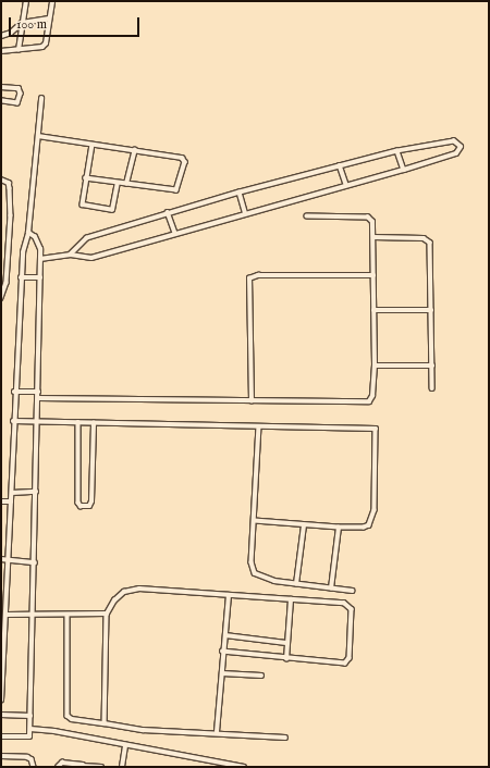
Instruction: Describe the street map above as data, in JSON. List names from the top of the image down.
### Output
{
  "scale_bar": "100 m"
}
